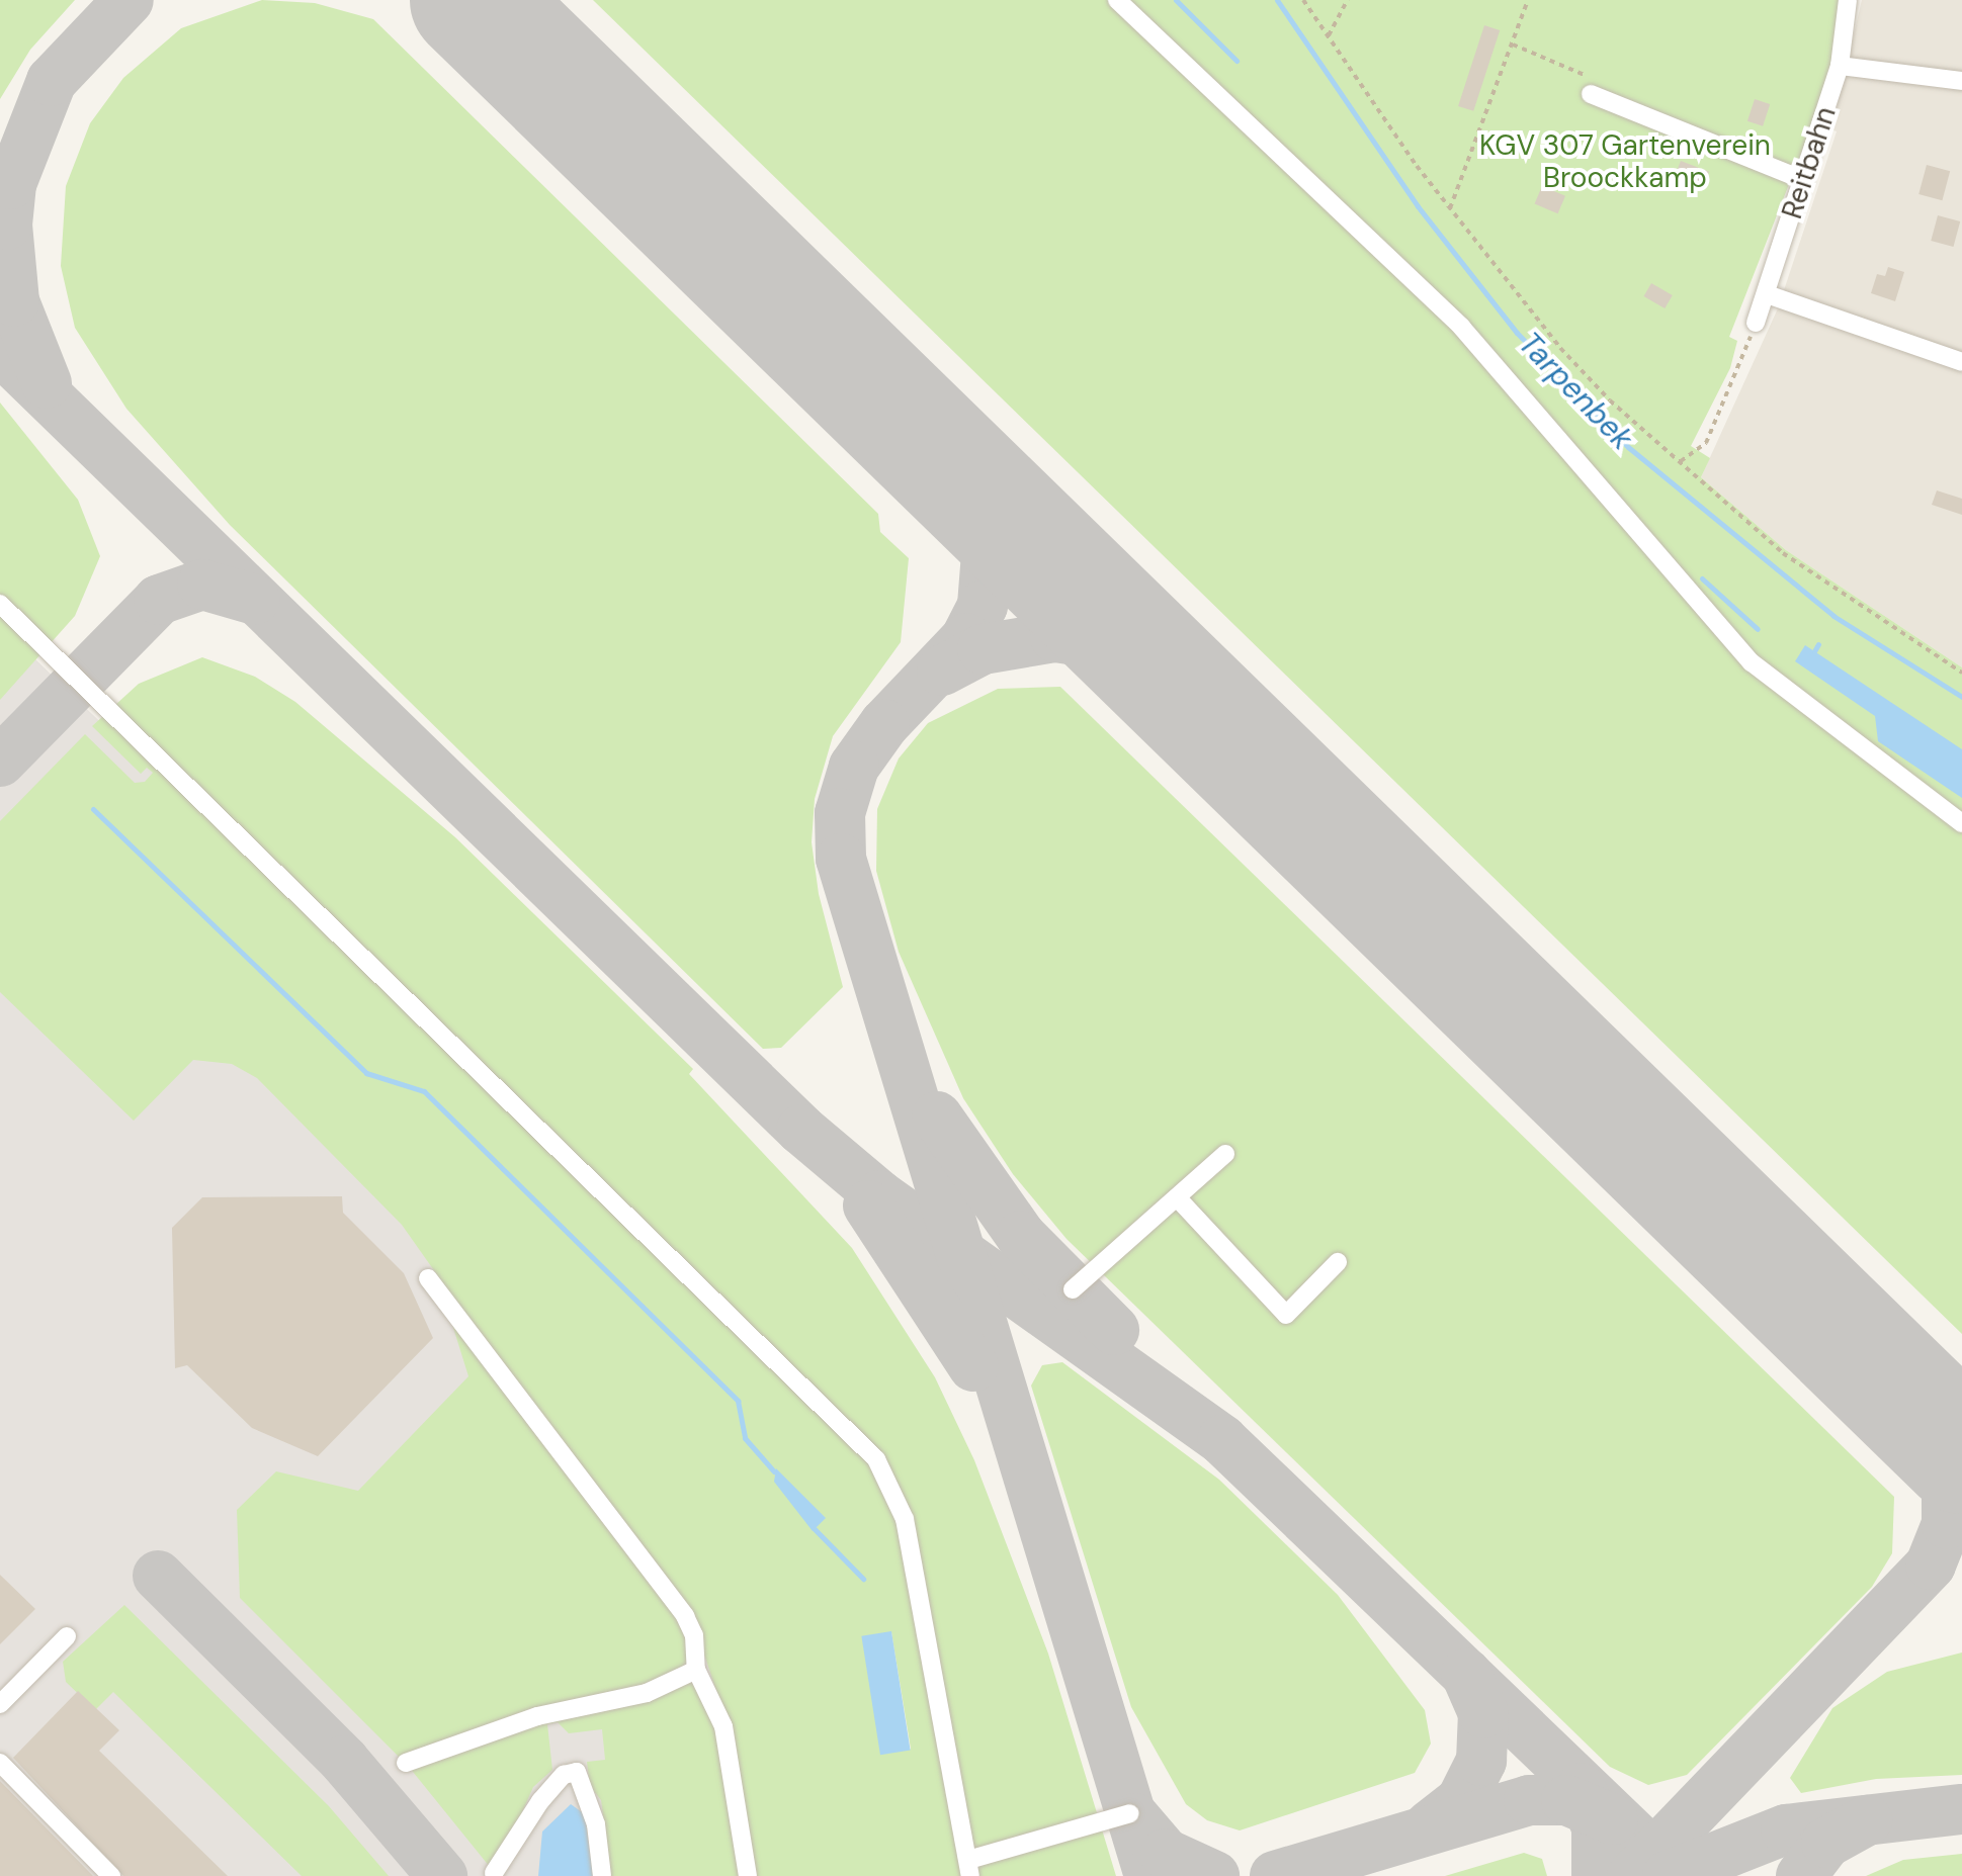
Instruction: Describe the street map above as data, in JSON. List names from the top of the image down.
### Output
{
  "streets": {
    "street": ["Reitbahn"]
  },
  "water": ["Tarpenbek"],
  "parks": ["KGV 307 Gartenverein Broockkamp"]
}
